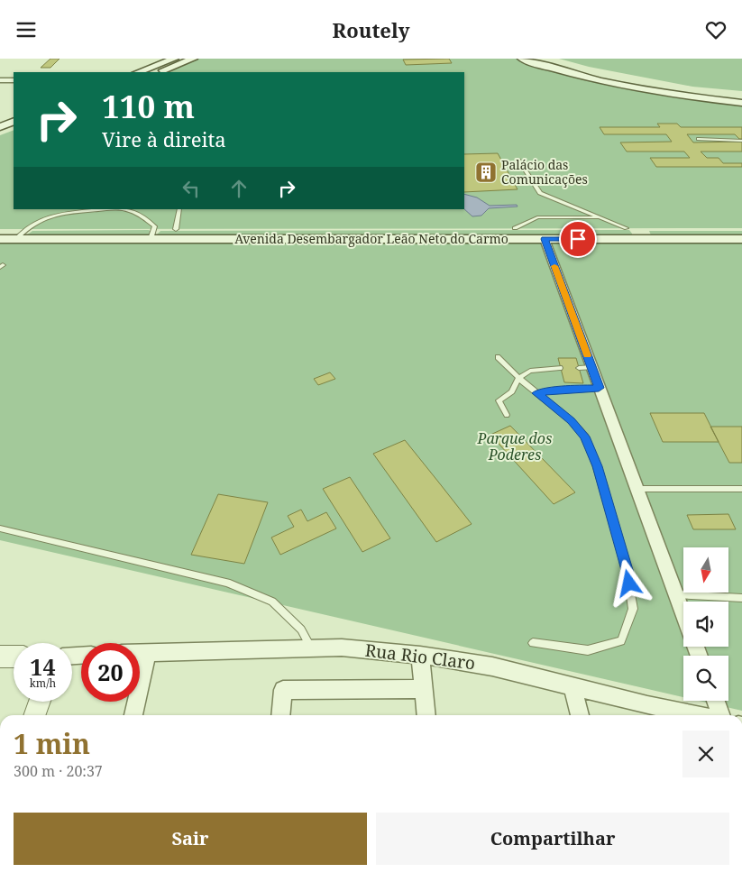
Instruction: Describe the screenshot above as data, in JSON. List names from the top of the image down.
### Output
{
  "streets": {
    "main road": ["Avenida Desembargador Leão Neto do Carmo"],
    "street": ["Rua Rio Claro"]
  },
  "parks": ["Parque dos Poderes"],
  "places": {
    "building": ["Palácio das Comunicações"]
  },
  "north": "bottom",
  "page": {
    "header": "Routely",
    "turn": ["110 m", "Vire à direita"],
    "speed": "14 km/h",
    "limit": "20",
    "heading": ["1 min", "300 m · 20:37"],
    "buttons": ["Sair", "Compartilhar"]
  }
}
